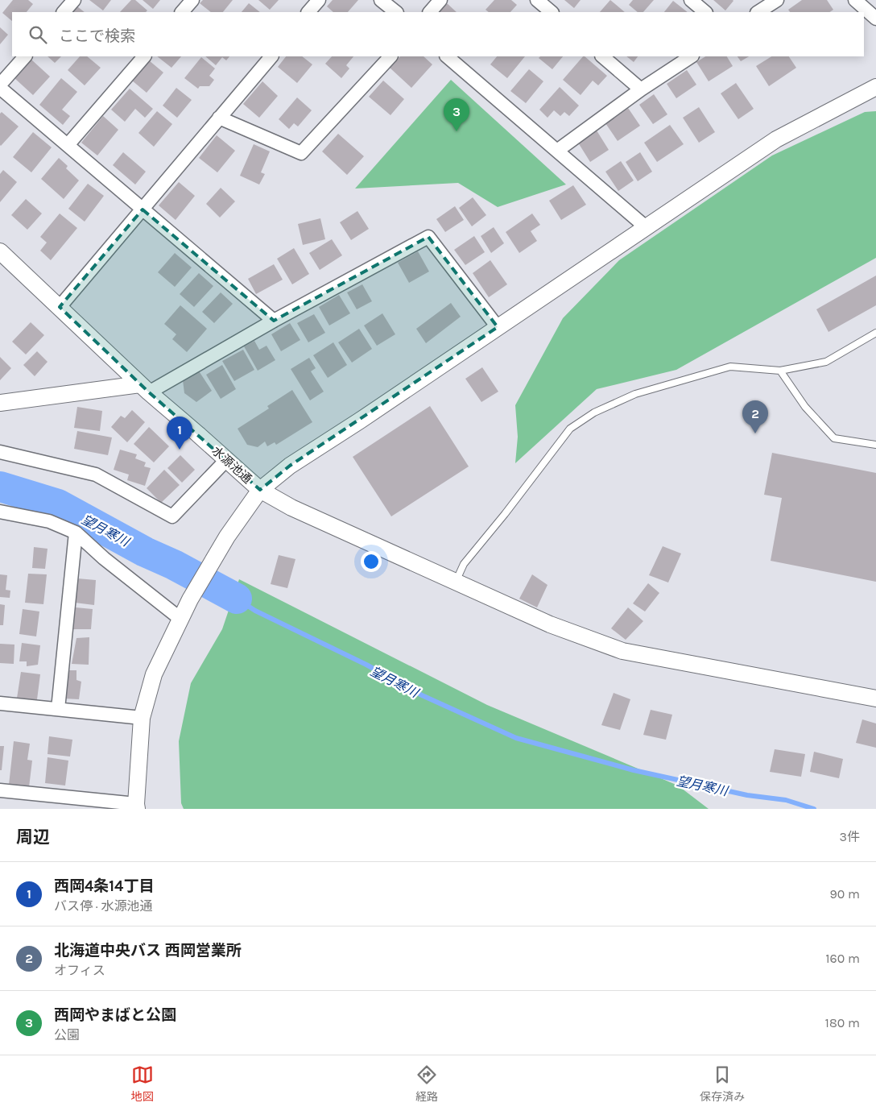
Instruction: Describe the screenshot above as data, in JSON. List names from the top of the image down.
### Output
{
  "streets": {
    "street": ["水源池通"]
  },
  "water": ["望月寒川"],
  "page": {
    "search": "ここで検索",
    "pins": ["3", "2", "1"],
    "heading": ["周辺", "3件"],
    "list": [
      {
        "mark": "1",
        "name": "西岡4条14丁目",
        "note": "バス停 · 水源池通",
        "value": "90 m"
      },
      {
        "mark": "2",
        "name": "北海道中央バス 西岡営業所",
        "note": "オフィス",
        "value": "160 m"
      },
      {
        "mark": "3",
        "name": "西岡やまばと公園",
        "note": "公園",
        "value": "180 m"
      }
    ],
    "nav": ["地図", "経路", "保存済み"]
  }
}
